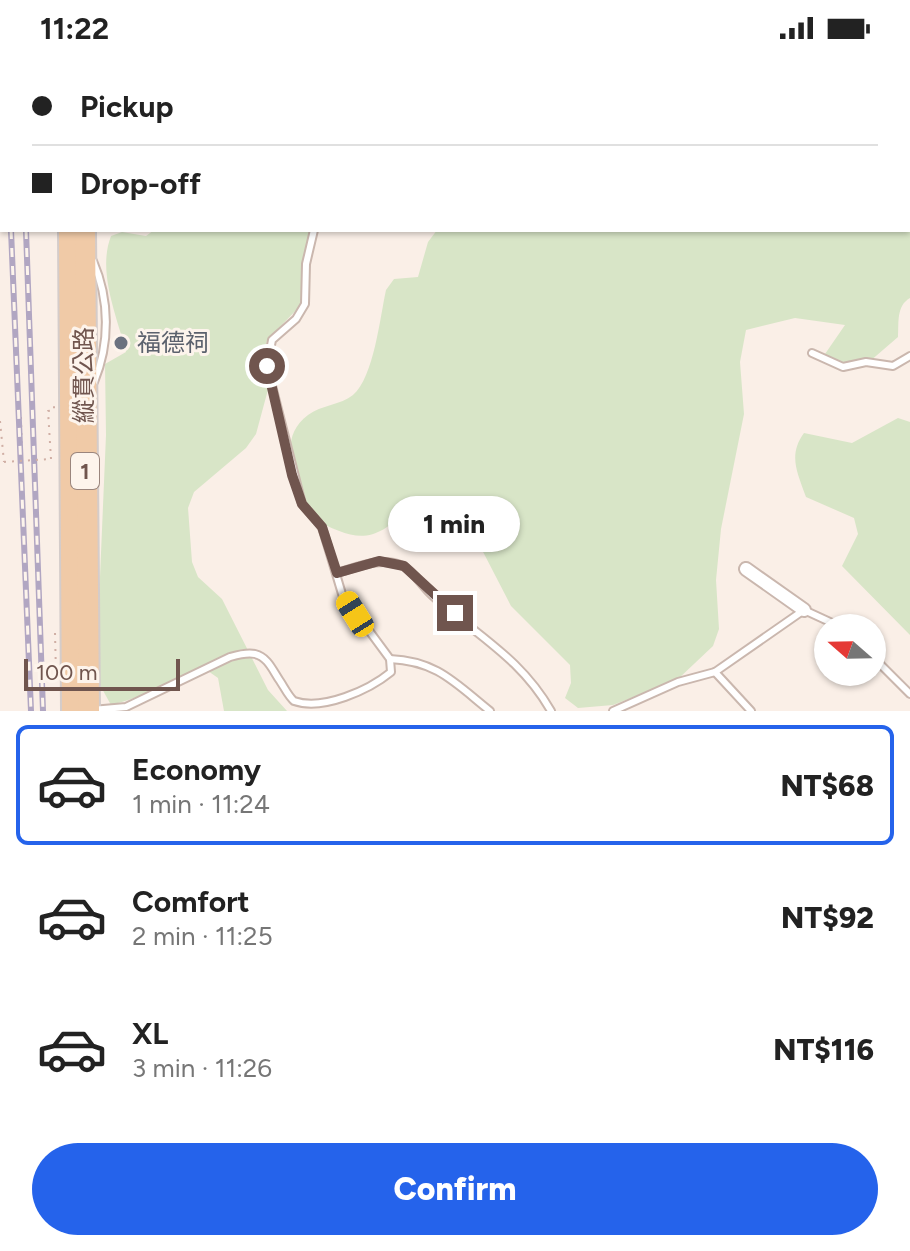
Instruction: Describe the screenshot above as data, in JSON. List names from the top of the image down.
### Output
{
  "streets": {
    "main road": ["縱貫公路", "1"]
  },
  "places": ["福德祠"],
  "scale_bar": "100 m",
  "north": "left",
  "page": {
    "status": "11:22",
    "banner": ["Pickup", "Drop-off"],
    "bubble": "1 min",
    "scale": "100 m",
    "list": [
      {
        "name": "Economy",
        "note": "1 min · 11:24",
        "value": "NT$68"
      },
      {
        "name": "Comfort",
        "note": "2 min · 11:25",
        "value": "NT$92"
      },
      {
        "name": "XL",
        "note": "3 min · 11:26",
        "value": "NT$116"
      }
    ],
    "buttons": "Confirm"
  }
}
